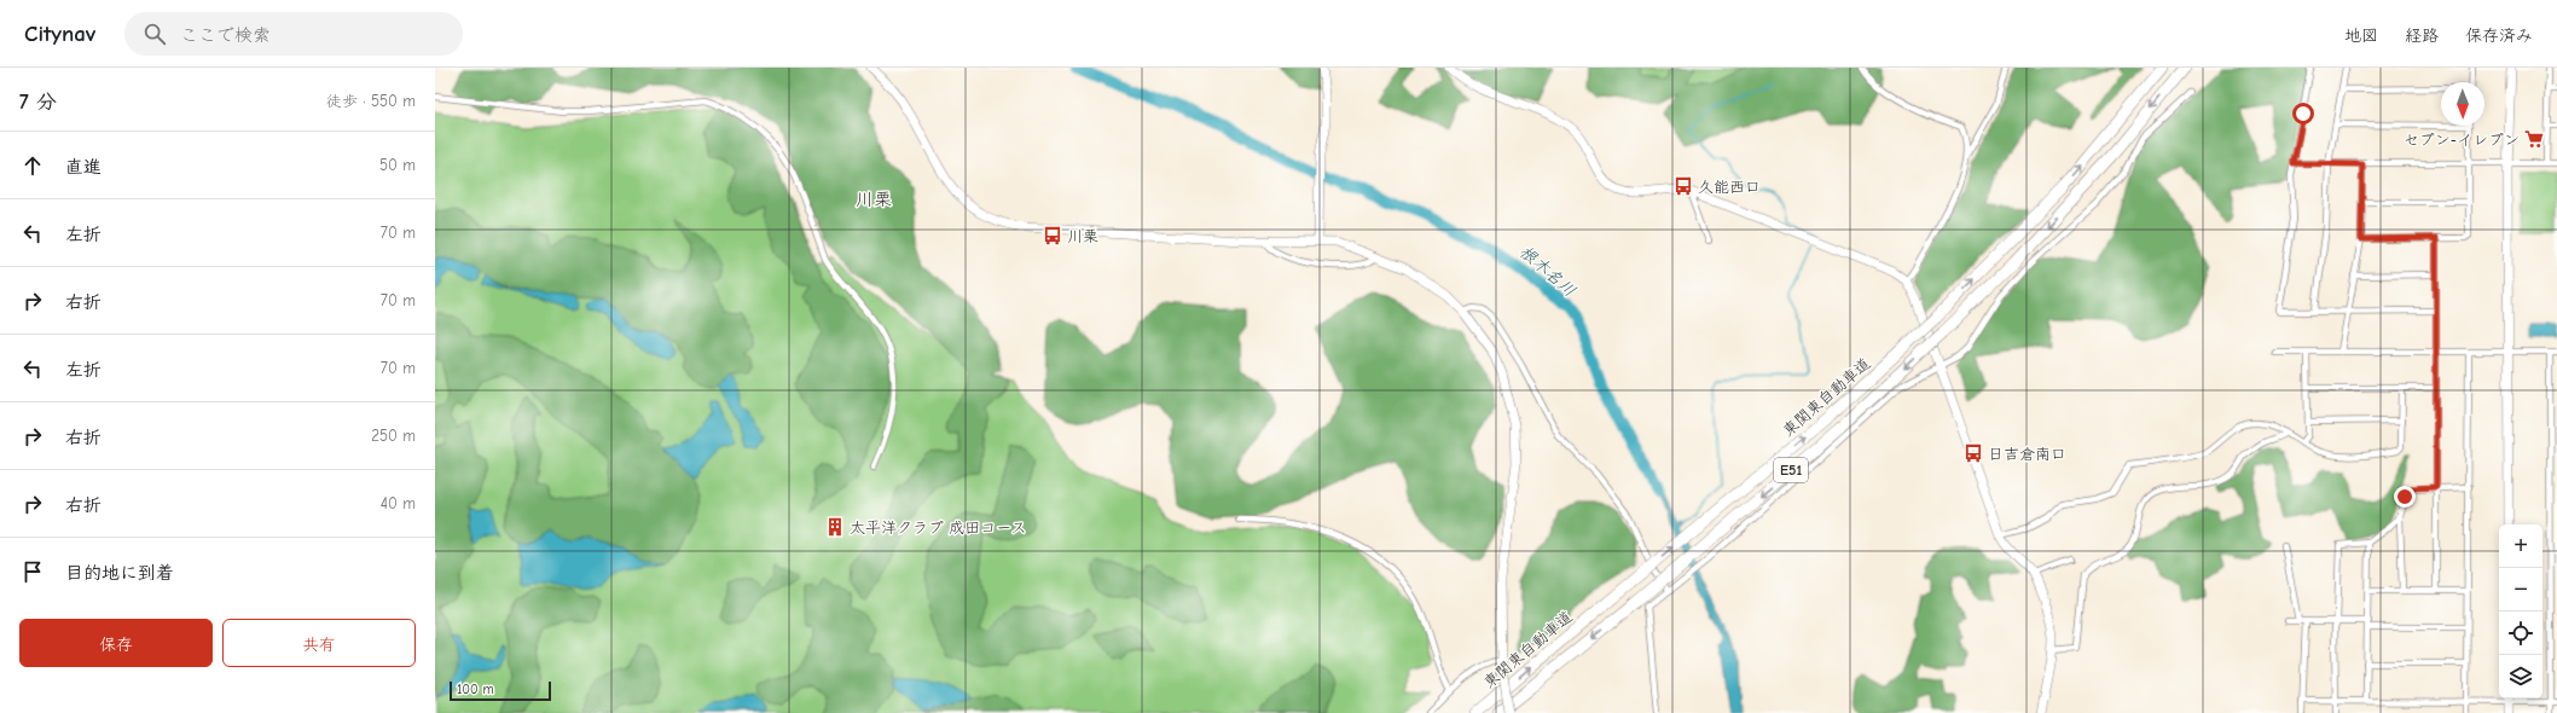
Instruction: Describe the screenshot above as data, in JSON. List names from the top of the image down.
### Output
{
  "streets": {
    "highway": ["東関東自動車道", "E51"]
  },
  "districts": ["川栗"],
  "water": ["根木名川"],
  "places": {
    "supermarket": ["セブン-イレブン"],
    "bus stop": ["久能西口", "川栗", "日吉倉南口"],
    "building": ["太平洋クラブ 成田コース"]
  },
  "scale_bar": "100 m",
  "north": "bottom",
  "page": {
    "header": "Citynav",
    "search": "ここで検索",
    "nav": ["地図", "経路", "保存済み"],
    "heading": ["7 分", "徒歩 · 550 m"],
    "list": [
      ["直進", "50 m"],
      ["左折", "70 m"],
      ["右折", "70 m"],
      ["左折", "70 m"],
      ["右折", "250 m"],
      ["右折", "40 m"],
      "目的地に到着"
    ],
    "map_buttons": ["+", "−"],
    "buttons": ["保存", "共有"],
    "scale": "100 m"
  }
}
